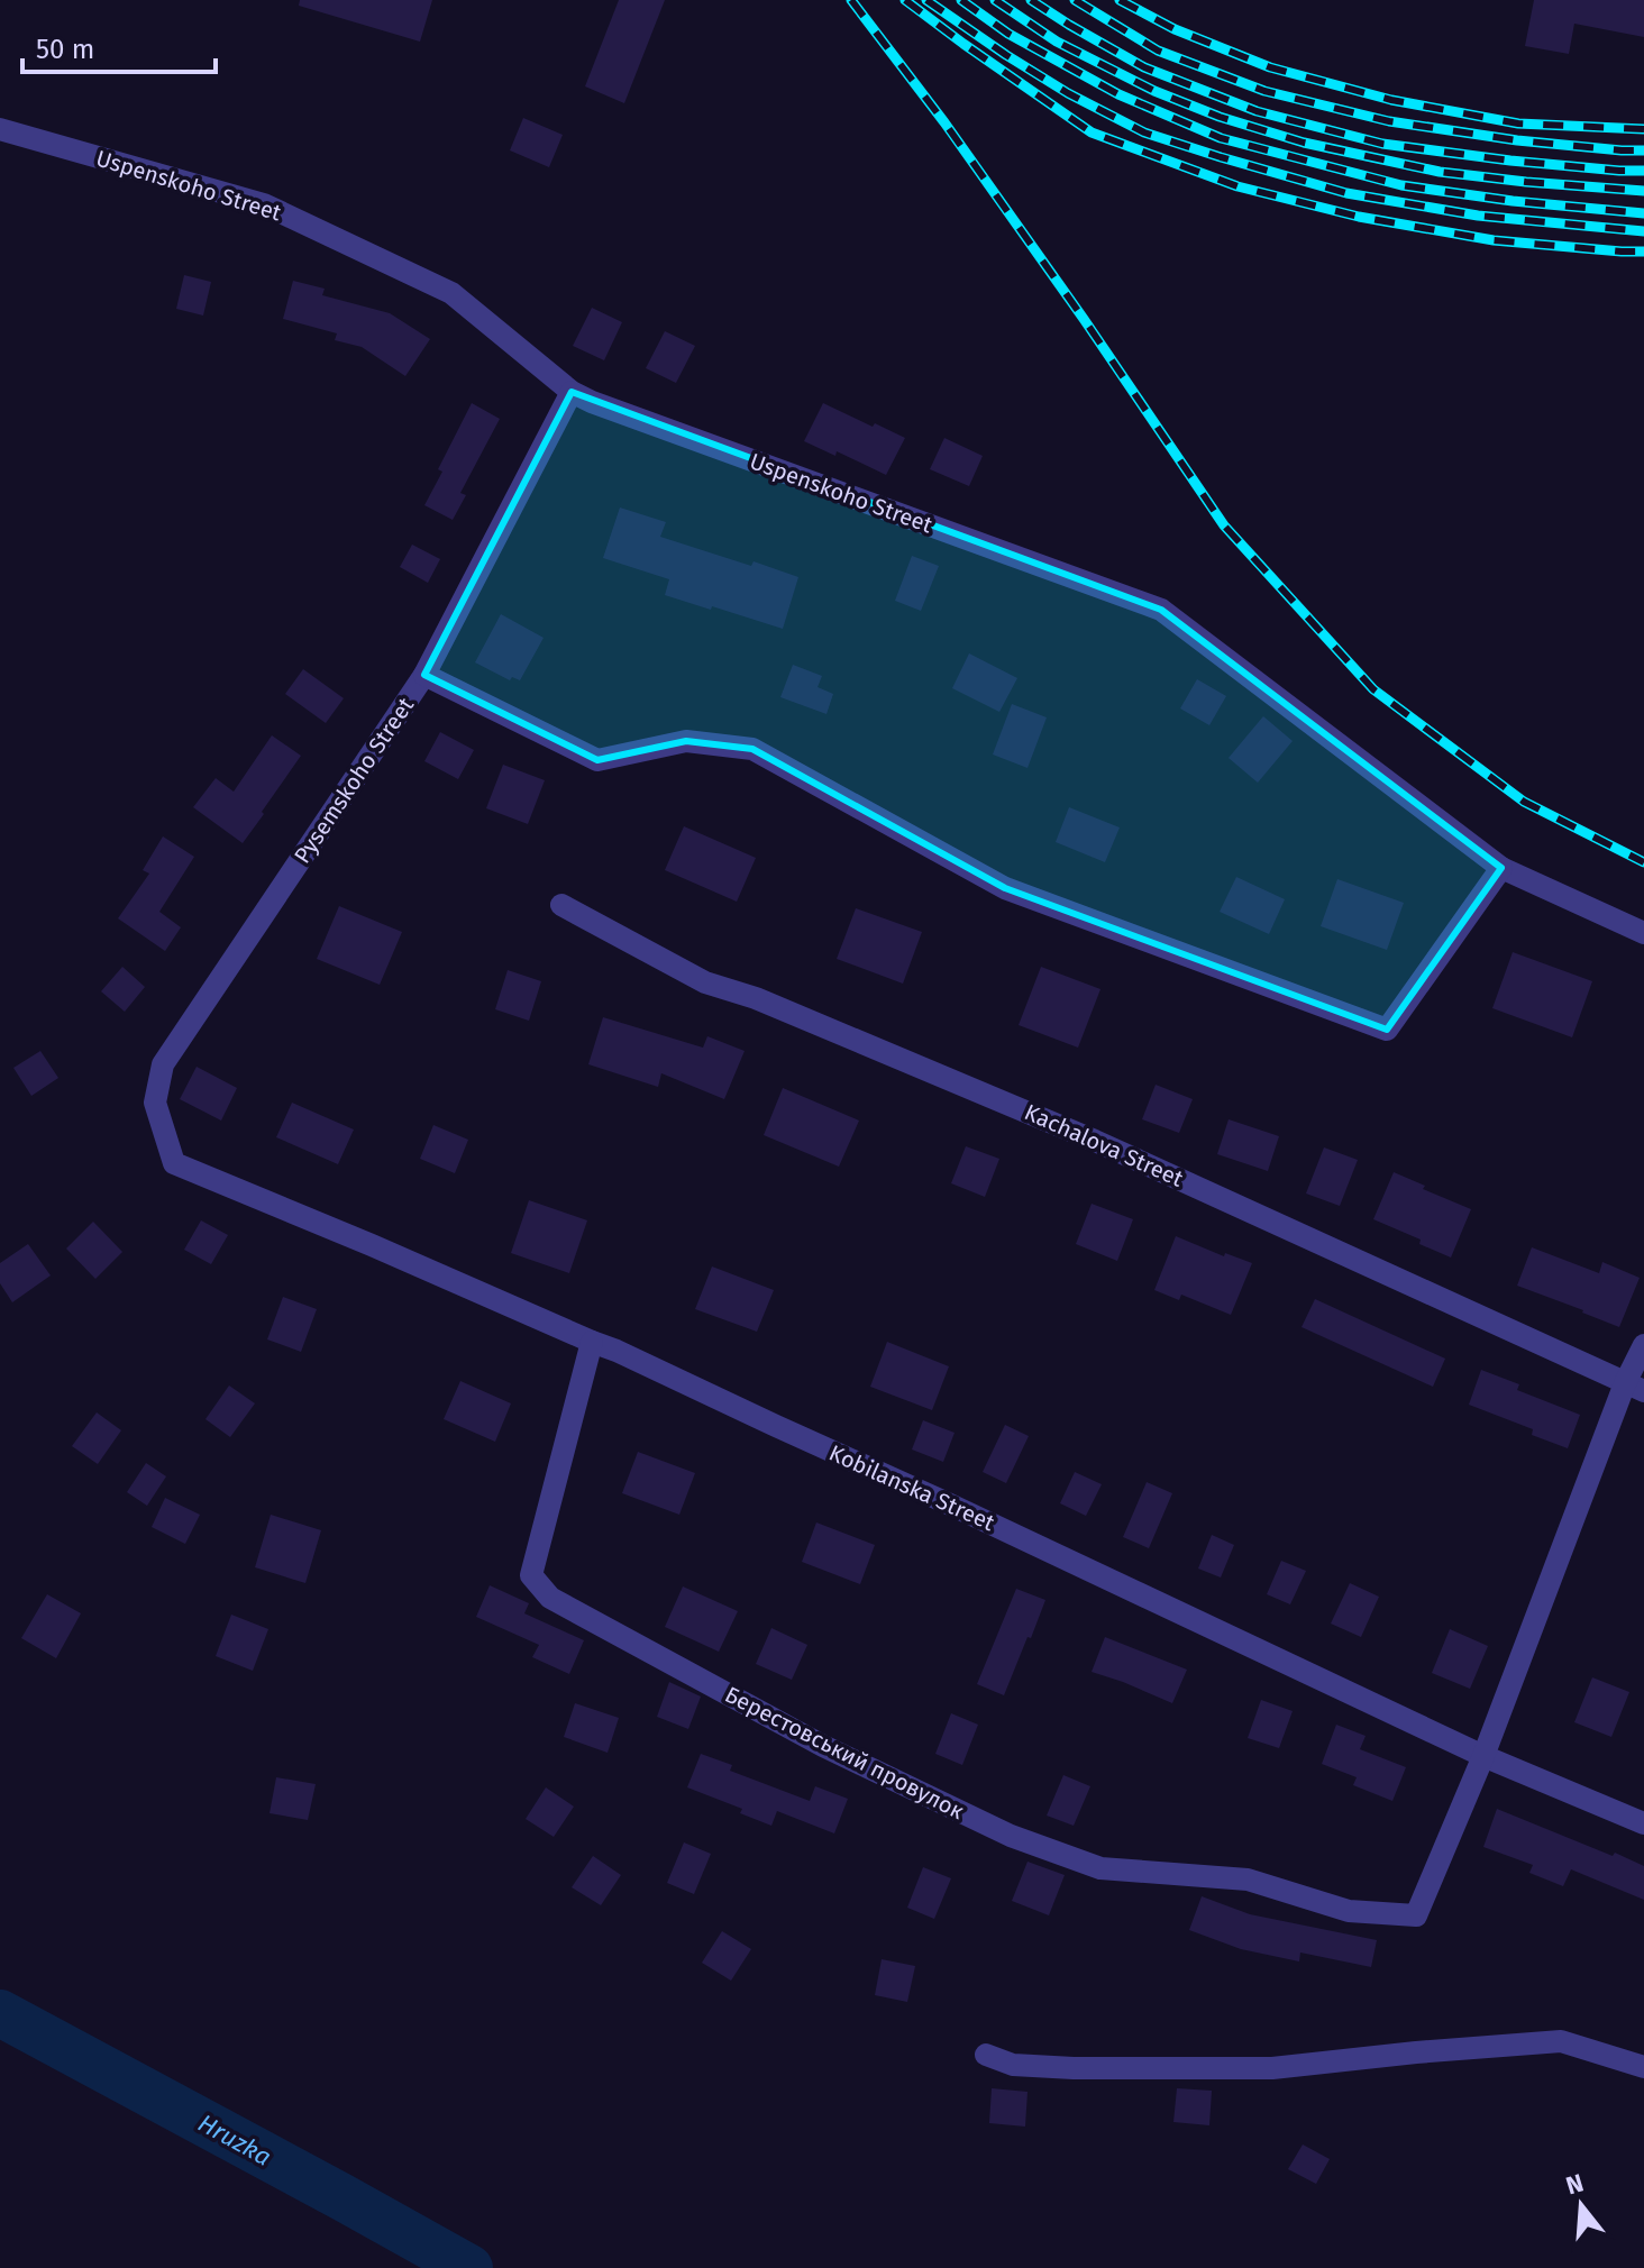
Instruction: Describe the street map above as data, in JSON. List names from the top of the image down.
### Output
{
  "streets": {
    "street": [
      "Uspenskoho Street",
      "Pysemskoho Street",
      "Kachalova Street",
      "Kobilanska Street",
      "Берестовський провулок"
    ]
  },
  "crossings": [
    ["Uspenskoho Street", "Pysemskoho Street"],
    ["Pysemskoho Street", "Kobilanska Street"],
    ["Kobilanska Street", "Берестовський провулок"]
  ],
  "water": ["Hruzka"],
  "scale_bar": "50 m",
  "north": "top"
}
